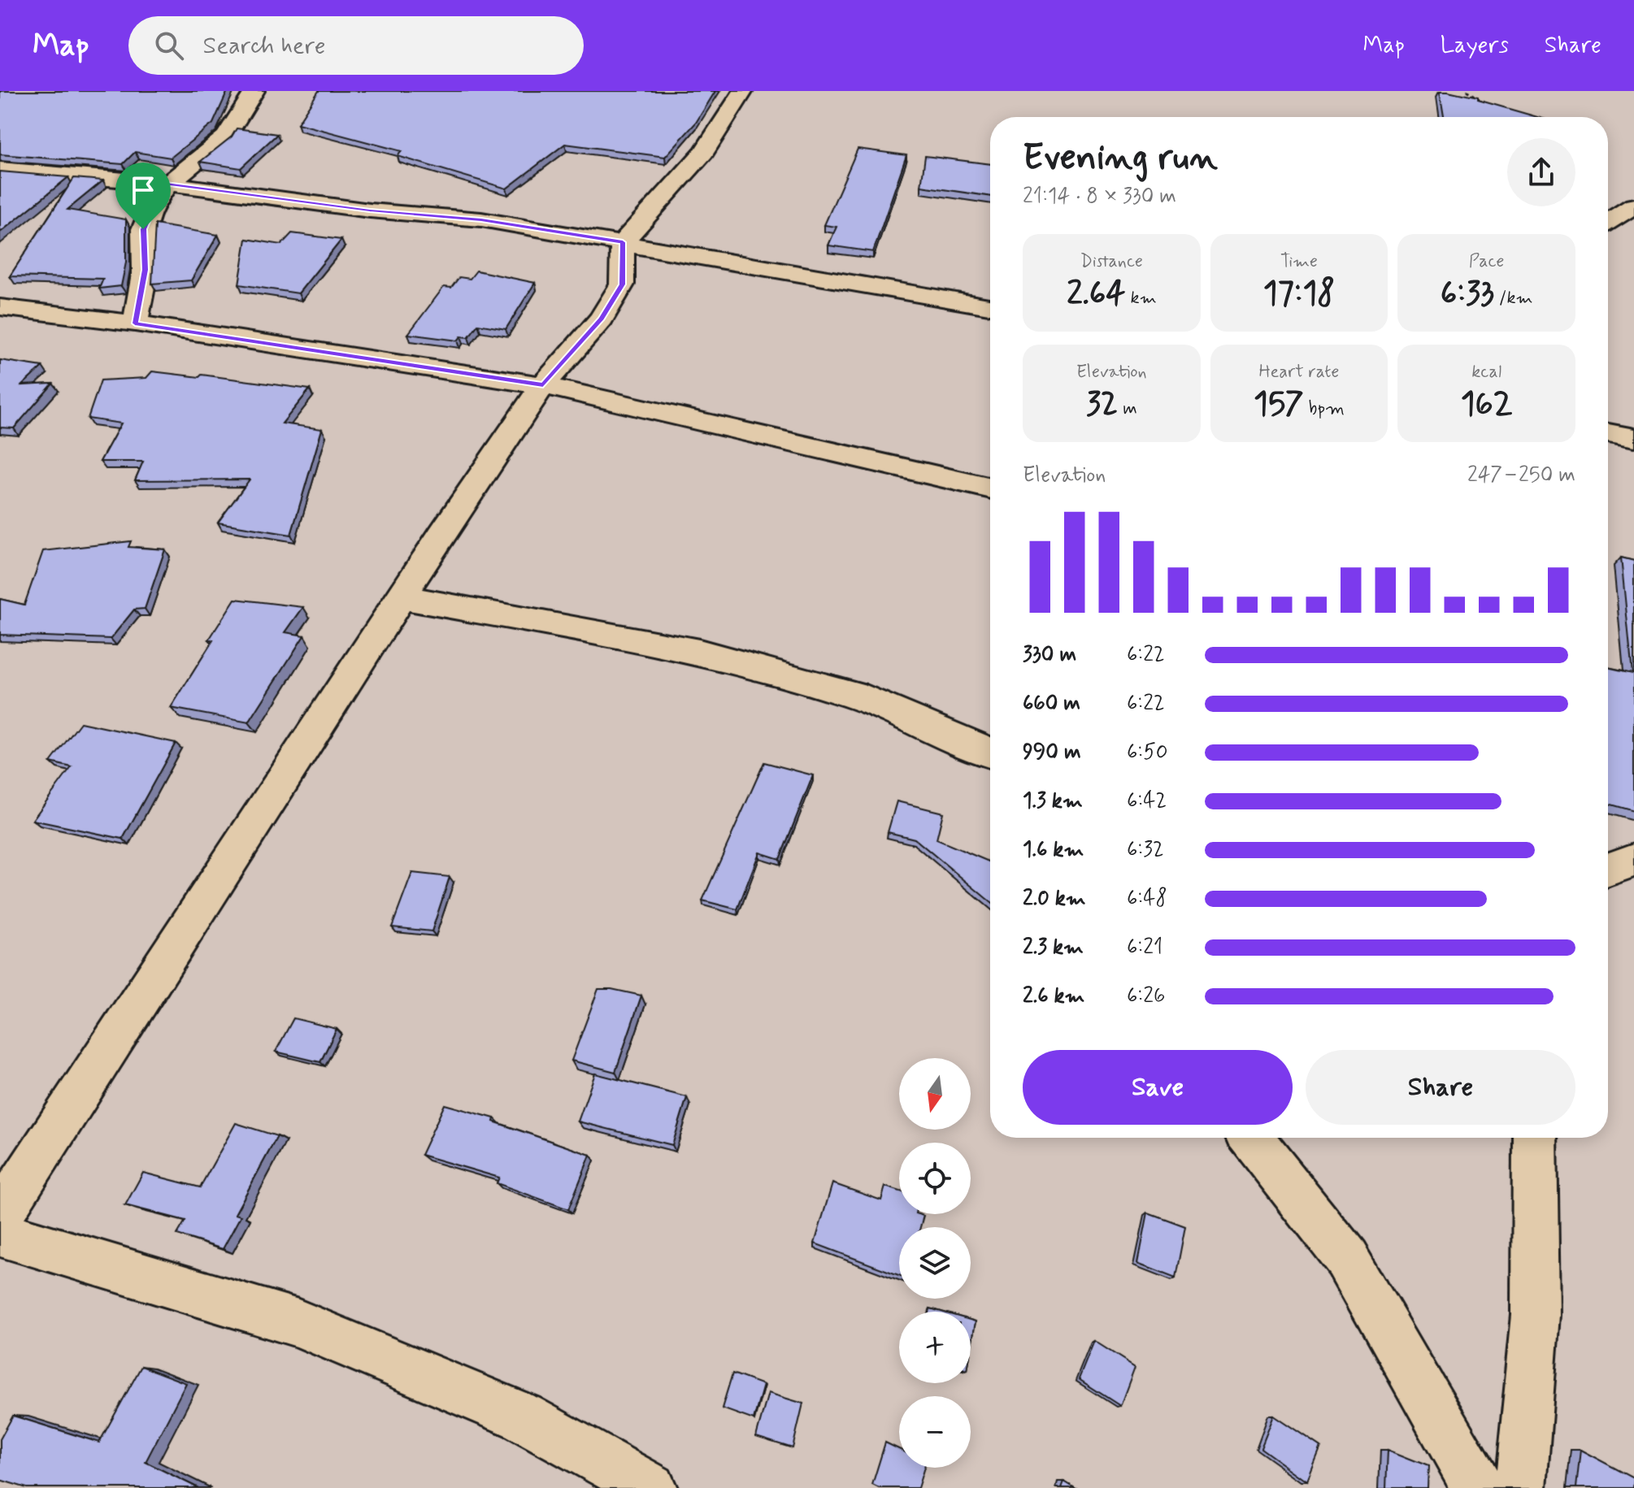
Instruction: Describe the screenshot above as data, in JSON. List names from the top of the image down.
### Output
{
  "north": "bottom",
  "page": {
    "header": "Map",
    "search": "Search here",
    "nav": ["Map", "Layers", "Share"],
    "heading": ["Evening run", "21:14 · 8 × 330 m"],
    "stats": [
      ["Distance", "2.64 km"],
      ["Time", "17:18"],
      ["Pace", "6:33 /km"],
      ["Elevation", "32 m"],
      ["Heart rate", "157 bpm"],
      ["kcal", "162"]
    ],
    "chart": ["Elevation", "247–250 m"],
    "list": [
      {
        "name": "330 m",
        "note": "6:22"
      },
      {
        "name": "660 m",
        "note": "6:22"
      },
      {
        "name": "990 m",
        "note": "6:50"
      },
      {
        "name": "1.3 km",
        "note": "6:42"
      },
      {
        "name": "1.6 km",
        "note": "6:32"
      },
      {
        "name": "2.0 km",
        "note": "6:48"
      },
      {
        "name": "2.3 km",
        "note": "6:21"
      },
      {
        "name": "2.6 km",
        "note": "6:26"
      }
    ],
    "buttons": ["Save", "Share"],
    "map_buttons": ["+", "−"]
  }
}
